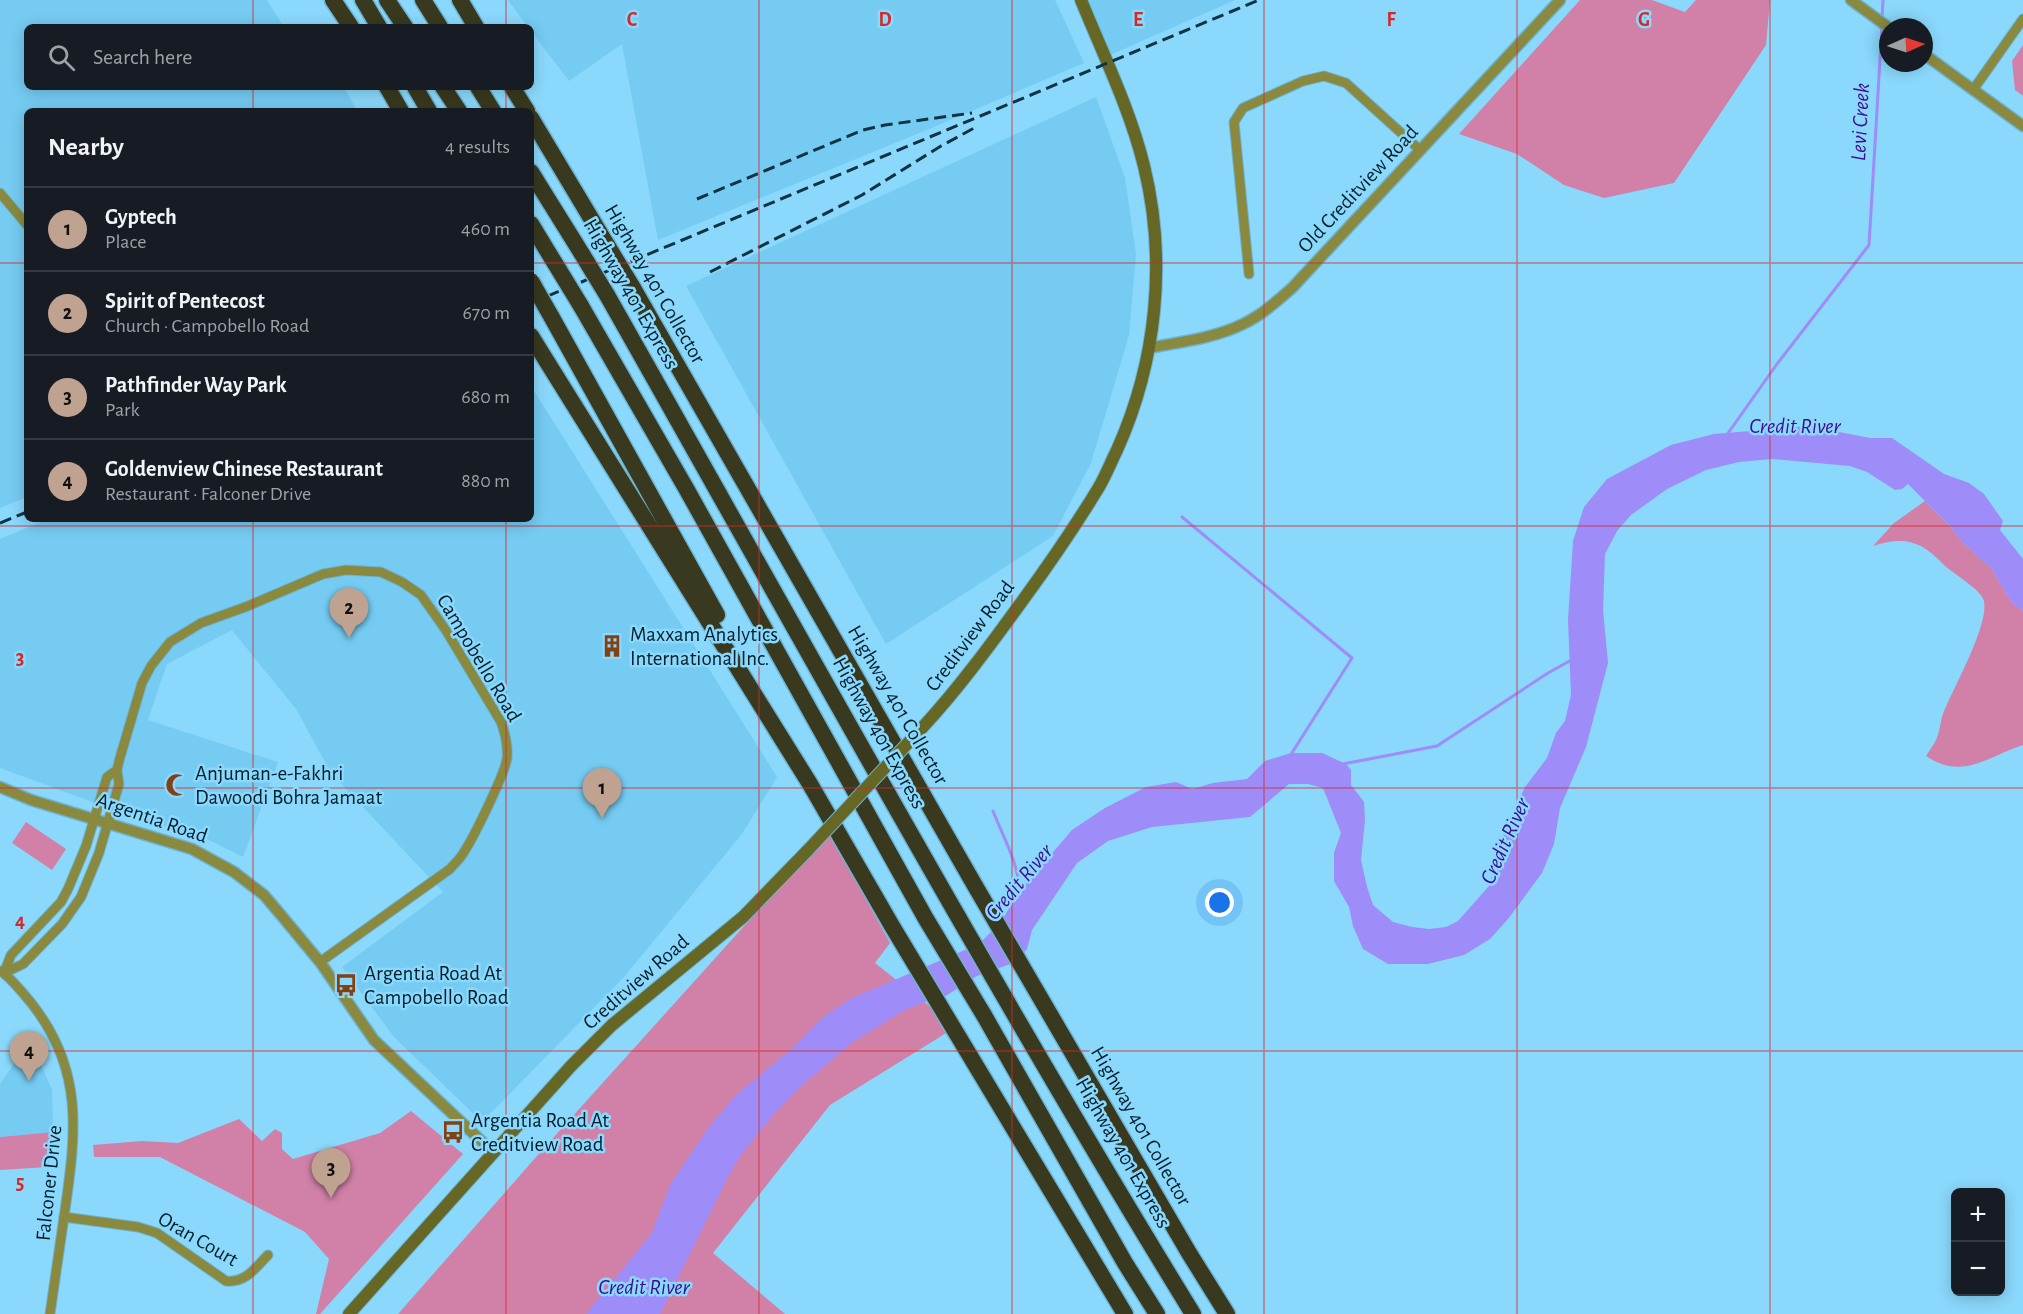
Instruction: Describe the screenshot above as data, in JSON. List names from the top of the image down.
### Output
{
  "streets": {
    "highway": ["Highway 401 Collector", "Highway 401 Express"],
    "main road": ["Creditview Road"],
    "street": [
      "Old Creditview Road",
      "Campobello Road",
      "Argentia Road",
      "Falconer Drive",
      "Oran Court"
    ]
  },
  "crossings": [
    ["Old Creditview Road", "Creditview Road"],
    ["Creditview Road", "Argentia Road"],
    ["Campobello Road", "Argentia Road"],
    ["Campobello Road", "Falconer Drive"],
    ["Falconer Drive", "Oran Court"]
  ],
  "water": ["Levi Creek", "Credit River"],
  "places": {
    "building": ["Maxxam Analytics International Inc."],
    "mosque": ["Anjuman-e-Fakhri Dawoodi Bohra Jamaat"],
    "bus stop": ["Argentia Road At Campobello Road", "Argentia Road At Creditview Road"]
  },
  "north": "right",
  "page": {
    "search": "Search here",
    "heading": ["Nearby", "4 results"],
    "list": [
      {
        "mark": "1",
        "name": "Gyptech",
        "note": "Place",
        "value": "460 m"
      },
      {
        "mark": "2",
        "name": "Spirit of Pentecost",
        "note": "Church · Campobello Road",
        "value": "670 m"
      },
      {
        "mark": "3",
        "name": "Pathfinder Way Park",
        "note": "Park",
        "value": "680 m"
      },
      {
        "mark": "4",
        "name": "Goldenview Chinese Restaurant",
        "note": "Restaurant · Falconer Drive",
        "value": "880 m"
      }
    ],
    "pins": [
      "2",
      "1",
      "4",
      "3"
    ],
    "map_buttons": ["+", "−"]
  },
  "grid": {
    "columns": [
      "C",
      "D",
      "E",
      "F",
      "G"
    ],
    "rows": ["3", "4", "5"]
  }
}
